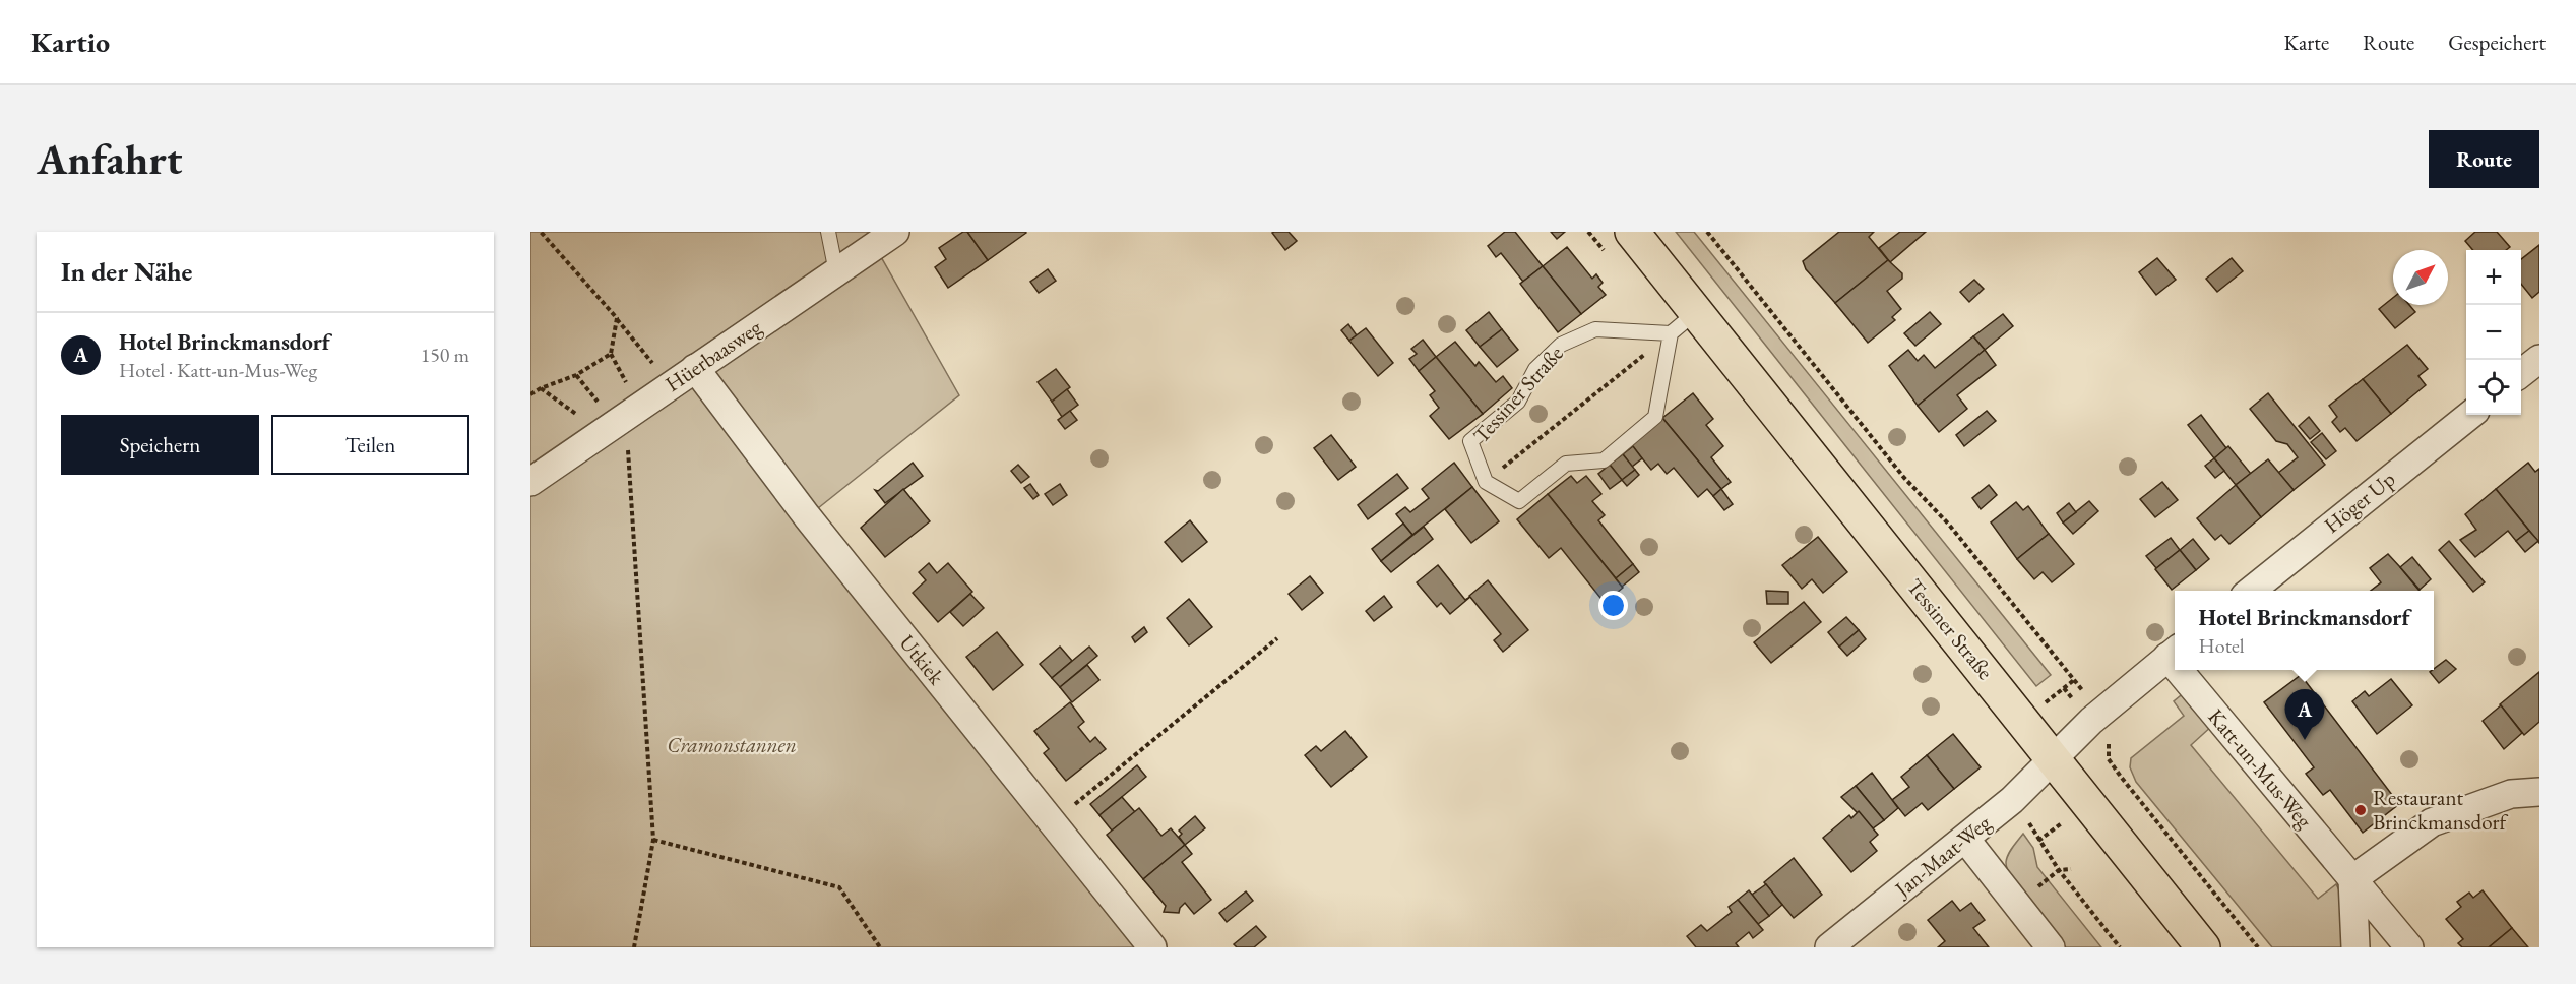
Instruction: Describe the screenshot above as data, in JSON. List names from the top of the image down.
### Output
{
  "streets": {
    "main road": ["Tessiner Straße"],
    "street": [
      "Hüerbaasweg",
      "Höger Up",
      "Utkiek",
      "Katt-un-Mus-Weg",
      "Jan-Maat-Weg"
    ]
  },
  "crossings": [
    ["Hüerbaasweg", "Utkiek"],
    ["Tessiner Straße", "Jan-Maat-Weg"]
  ],
  "parks": ["Cramonstannen"],
  "places": ["Restaurant Brinckmansdorf"],
  "north": "top right",
  "page": {
    "header": "Kartio",
    "nav": ["Karte", "Route", "Gespeichert"],
    "buttons": [
      "Route",
      ["Speichern", "Teilen"]
    ],
    "title": "Anfahrt",
    "heading": "In der Nähe",
    "map_buttons": ["+", "−"],
    "list": [
      {
        "mark": "A",
        "name": "Hotel Brinckmansdorf",
        "note": "Hotel · Katt-un-Mus-Weg",
        "value": "150 m"
      }
    ],
    "popup": ["Hotel Brinckmansdorf", "Hotel"],
    "pins": "A"
  }
}
